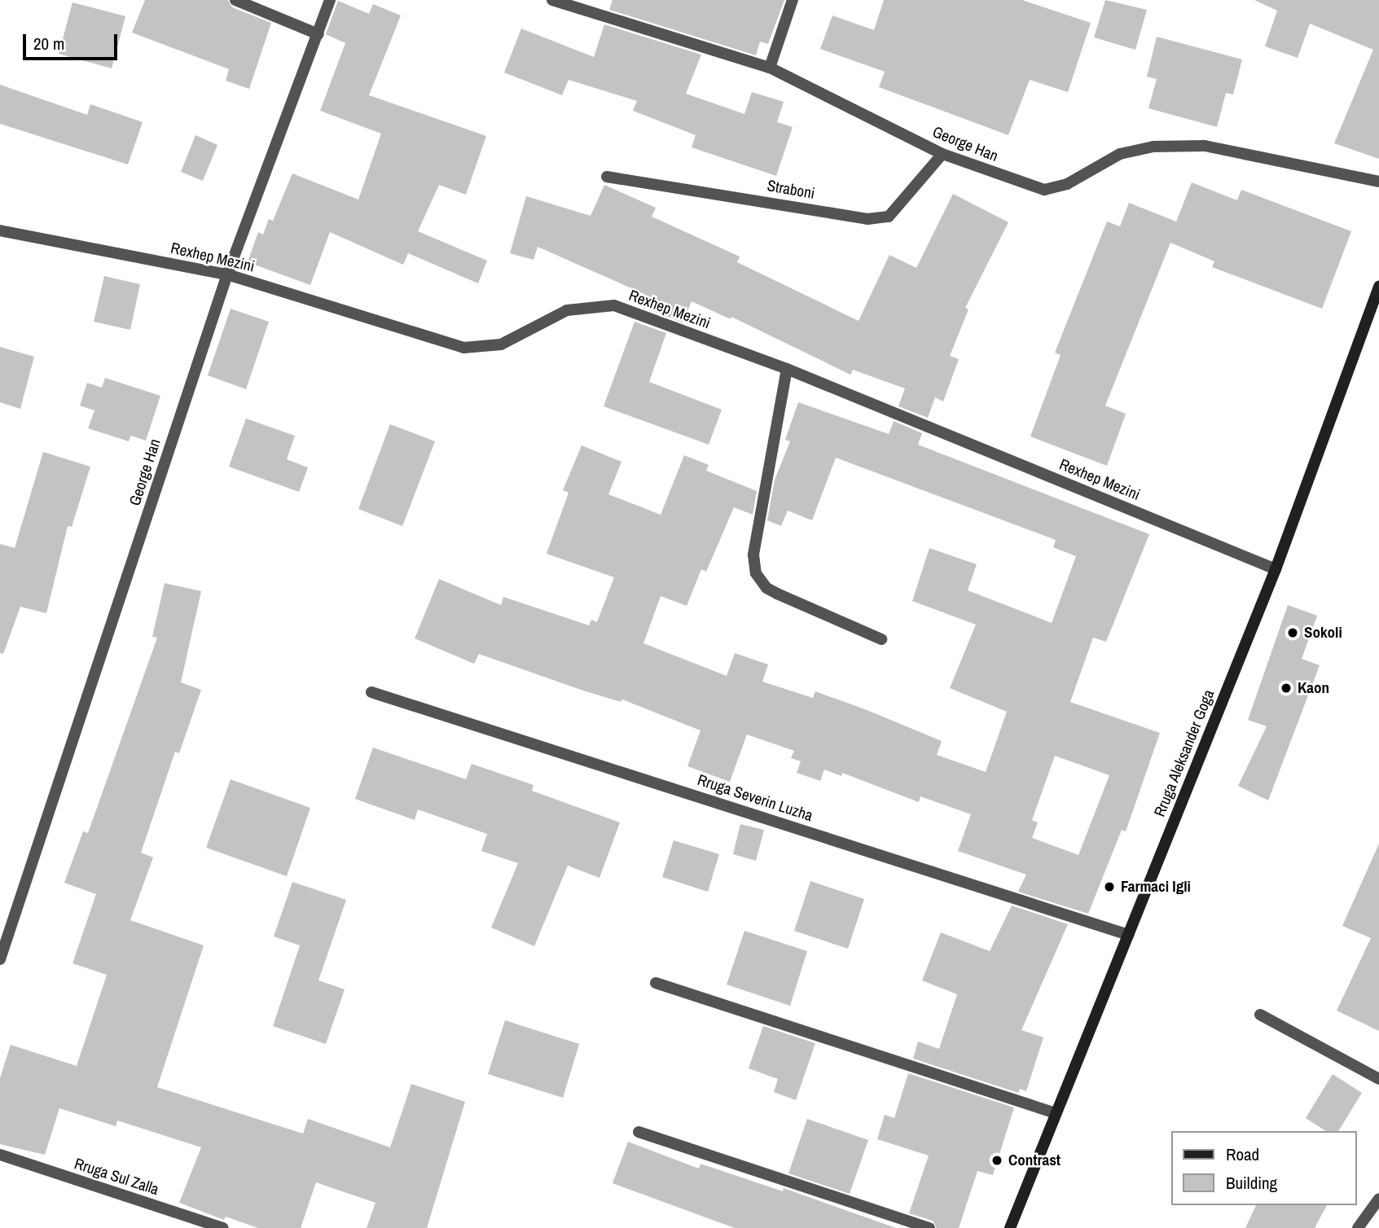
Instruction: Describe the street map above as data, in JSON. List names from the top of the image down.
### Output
{
  "streets": {
    "main road": ["Rruga Aleksander Goga"],
    "street": [
      "George Han",
      "Straboni",
      "Rexhep Mezini",
      "Rruga Severin Luzha",
      "Rruga Sul Zalla"
    ]
  },
  "crossings": [
    ["George Han", "Straboni"],
    ["George Han", "Rexhep Mezini"],
    ["Rexhep Mezini", "Rruga Aleksander Goga"],
    ["Rruga Aleksander Goga", "Rruga Severin Luzha"]
  ],
  "places": [
    "Sokoli",
    "Kaon",
    "Farmaci Igli",
    "Contrast"
  ],
  "legend": ["Road", "Building"],
  "scale_bar": "20 m"
}
